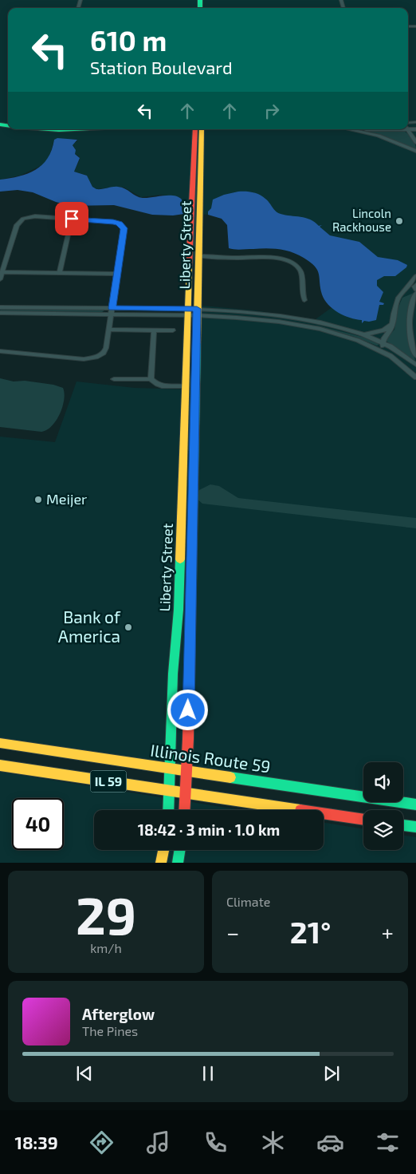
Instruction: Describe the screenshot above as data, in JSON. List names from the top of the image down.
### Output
{
  "streets": {
    "street": ["Liberty Street", "Illinois Route 59", "IL 59"]
  },
  "crossings": [
    ["Liberty Street", "Illinois Route 59"],
    ["Liberty Street", "IL 59"]
  ],
  "places": ["Lincoln Rackhouse", "Meijer", "Bank of America"],
  "page": {
    "turn": ["610 m", "Station Boulevard"],
    "limit": "40",
    "trip": "18:42 · 3 min · 1.0 km",
    "tile": [
      ["29", "km/h"],
      "Climate"
    ],
    "heat": ["−", "21°", "+"],
    "song": ["Afterglow", "The Pines"],
    "tabs": "18:39"
  }
}
